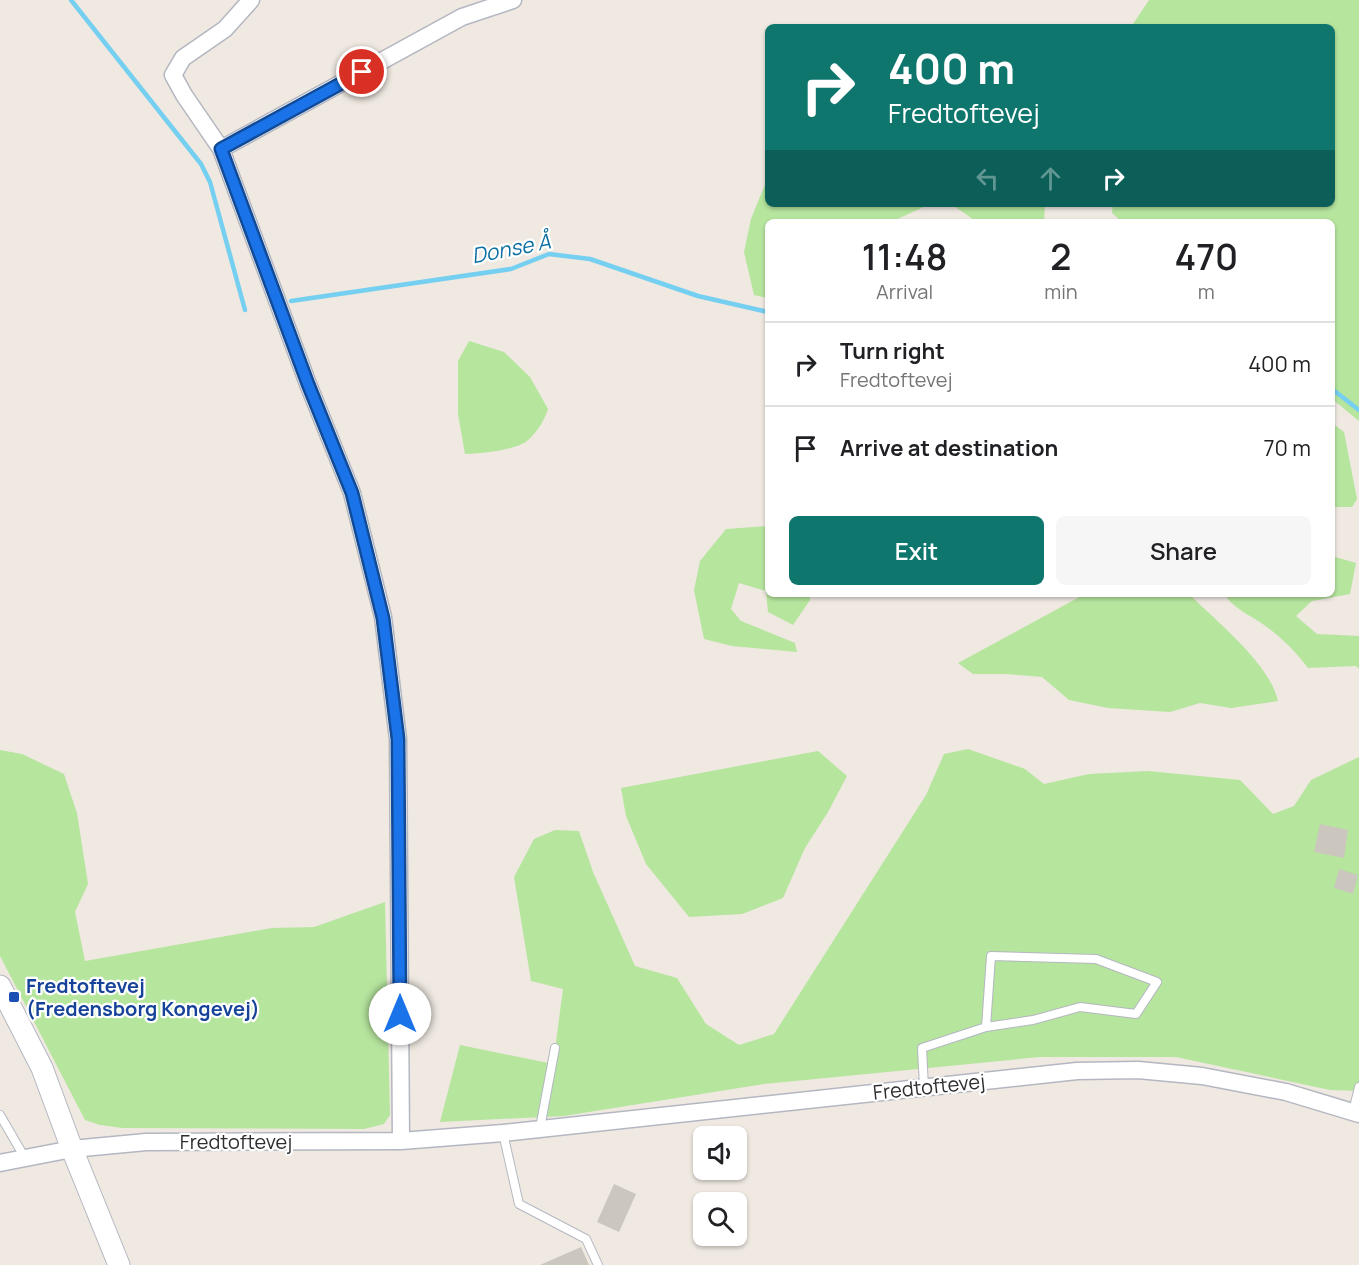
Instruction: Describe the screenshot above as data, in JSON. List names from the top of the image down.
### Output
{
  "streets": {
    "street": ["Fredtoftevej"]
  },
  "water": ["Donse Å"],
  "places": {
    "transit": ["Fredtoftevej (Fredensborg Kongevej)"]
  },
  "page": {
    "turn": ["400 m", "Fredtoftevej"],
    "eta": [
      "11:48",
      "Arrival",
      "2",
      "min",
      "470",
      "m"
    ],
    "list": [
      {
        "name": "Turn right",
        "note": "Fredtoftevej",
        "value": "400 m"
      },
      {
        "name": "Arrive at destination",
        "value": "70 m"
      }
    ],
    "buttons": ["Exit", "Share"]
  }
}
